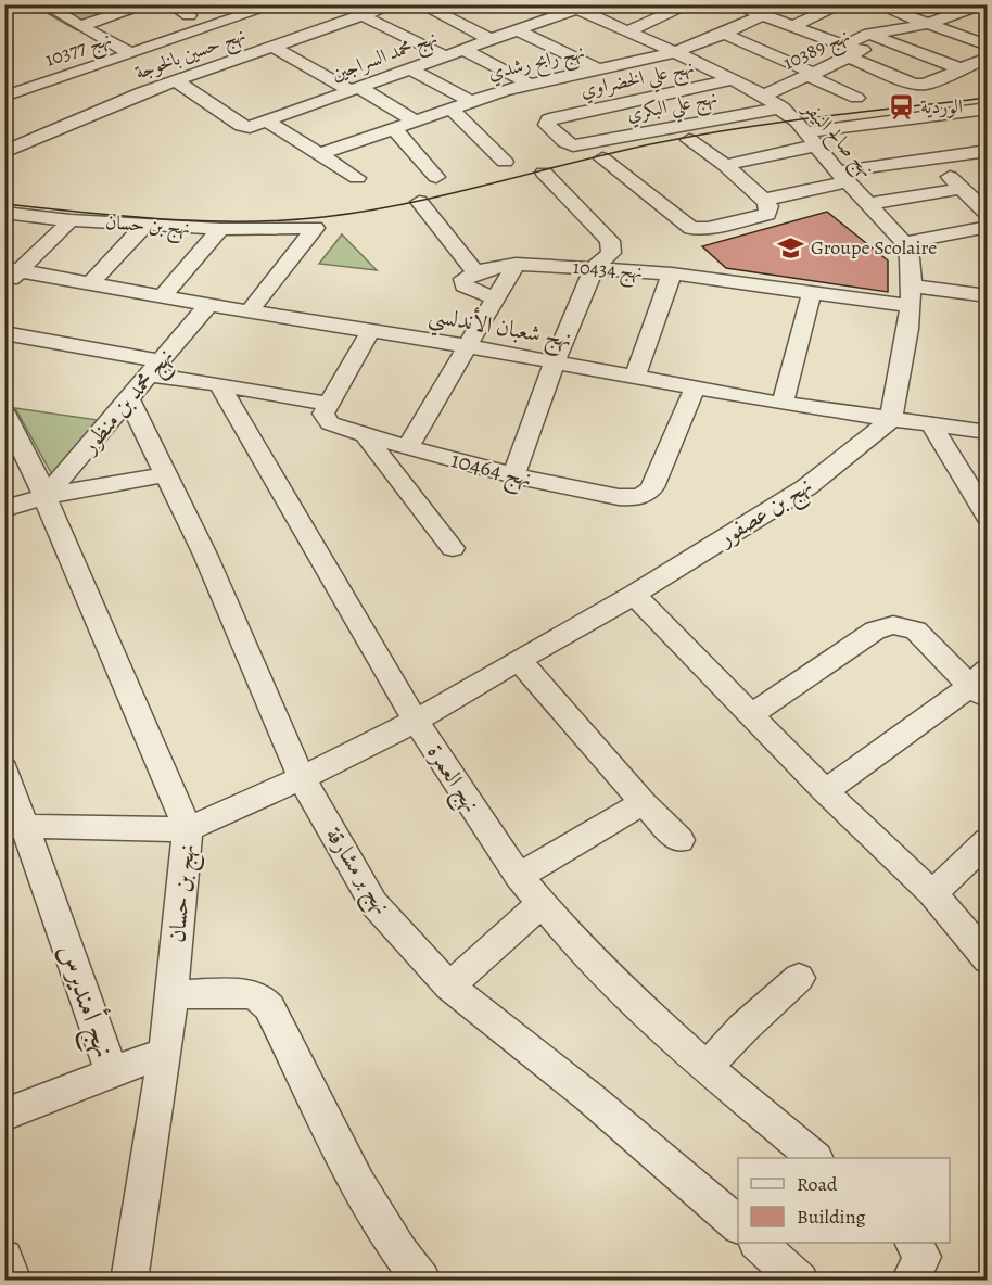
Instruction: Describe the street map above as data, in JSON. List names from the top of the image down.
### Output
{
  "streets": {
    "street": [
      "نهج 10377",
      "نهج 10389",
      "نهج حسين بالخوجة",
      "نهج محمد السراجين",
      "نهج رابح رشدي",
      "نهج علي الخضراوي",
      "نهج علي البكري",
      "نهج صالح النيفر",
      "نهج بن حسان",
      "نهج 10434",
      "نهج شعبان الأندلسي",
      "نهج محمد بن منظور",
      "نهج 10464",
      "نهج بن عصفور",
      "نهج العمرة",
      "نهج بر مشارقة",
      "نهج أمنديرس"
    ]
  },
  "crossings": [
    ["نهج 10389", "نهج صالح النيفر"],
    ["نهج حسين بالخوجة", "نهج محمد السراجين"],
    ["نهج محمد السراجين", "نهج صالح النيفر"],
    ["نهج رابح رشدي", "نهج صالح النيفر"],
    ["نهج علي الخضراوي", "نهج علي البكري"],
    ["نهج علي الخضراوي", "نهج صالح النيفر"],
    ["نهج علي البكري", "نهج صالح النيفر"],
    ["نهج بن حسان", "نهج شعبان الأندلسي"],
    ["نهج بن حسان", "نهج محمد بن منظور"],
    ["نهج بن حسان", "نهج بن عصفور"],
    ["نهج بن حسان", "نهج أمنديرس"],
    ["نهج شعبان الأندلسي", "نهج محمد بن منظور"],
    ["نهج شعبان الأندلسي", "نهج 10464"],
    ["نهج شعبان الأندلسي", "نهج بن عصفور"],
    ["نهج محمد بن منظور", "نهج بر مشارقة"],
    ["نهج بن عصفور", "نهج العمرة"],
    ["نهج بن عصفور", "نهج بر مشارقة"]
  ],
  "places": {
    "station": ["الوردية"],
    "school or university": ["Groupe Scolaire"]
  },
  "legend": ["Road", "Building"]
}
